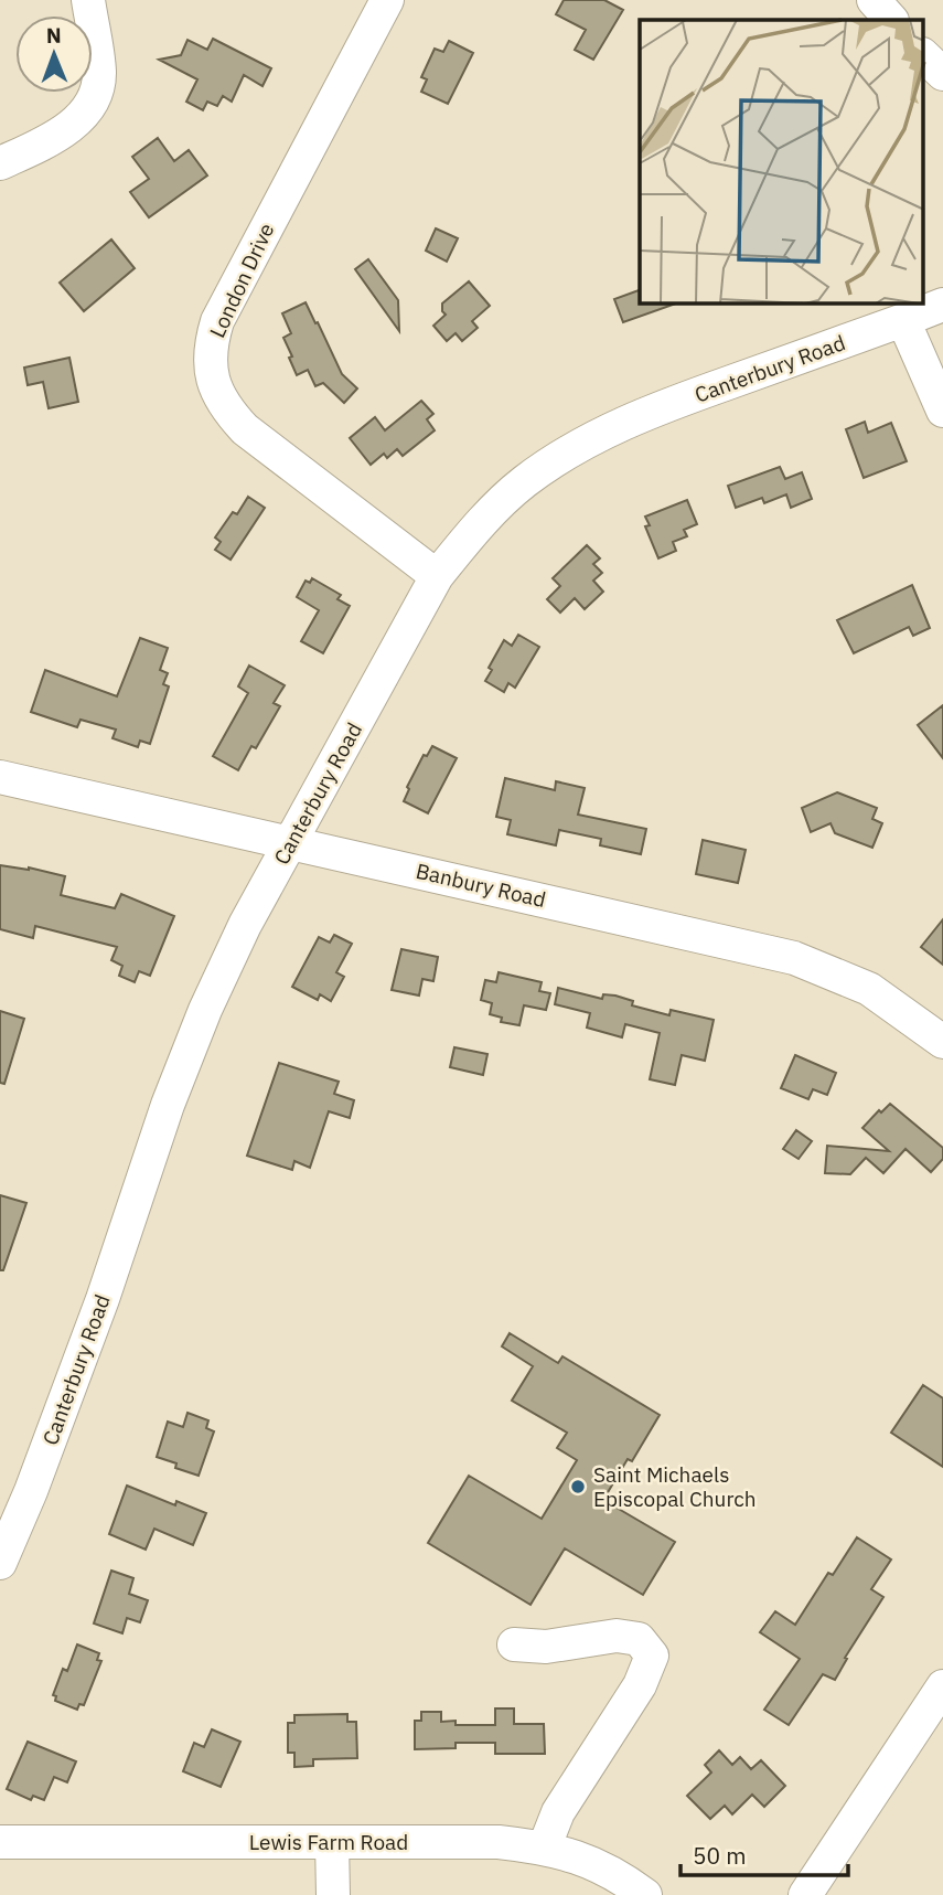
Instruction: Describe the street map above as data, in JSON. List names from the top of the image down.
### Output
{
  "streets": {
    "street": [
      "London Drive",
      "Canterbury Road",
      "Banbury Road",
      "Lewis Farm Road"
    ]
  },
  "crossings": [
    ["London Drive", "Canterbury Road"],
    ["Canterbury Road", "Banbury Road"]
  ],
  "places": ["Saint Michaels Episcopal Church"],
  "scale_bar": "50 m",
  "north": "top"
}
